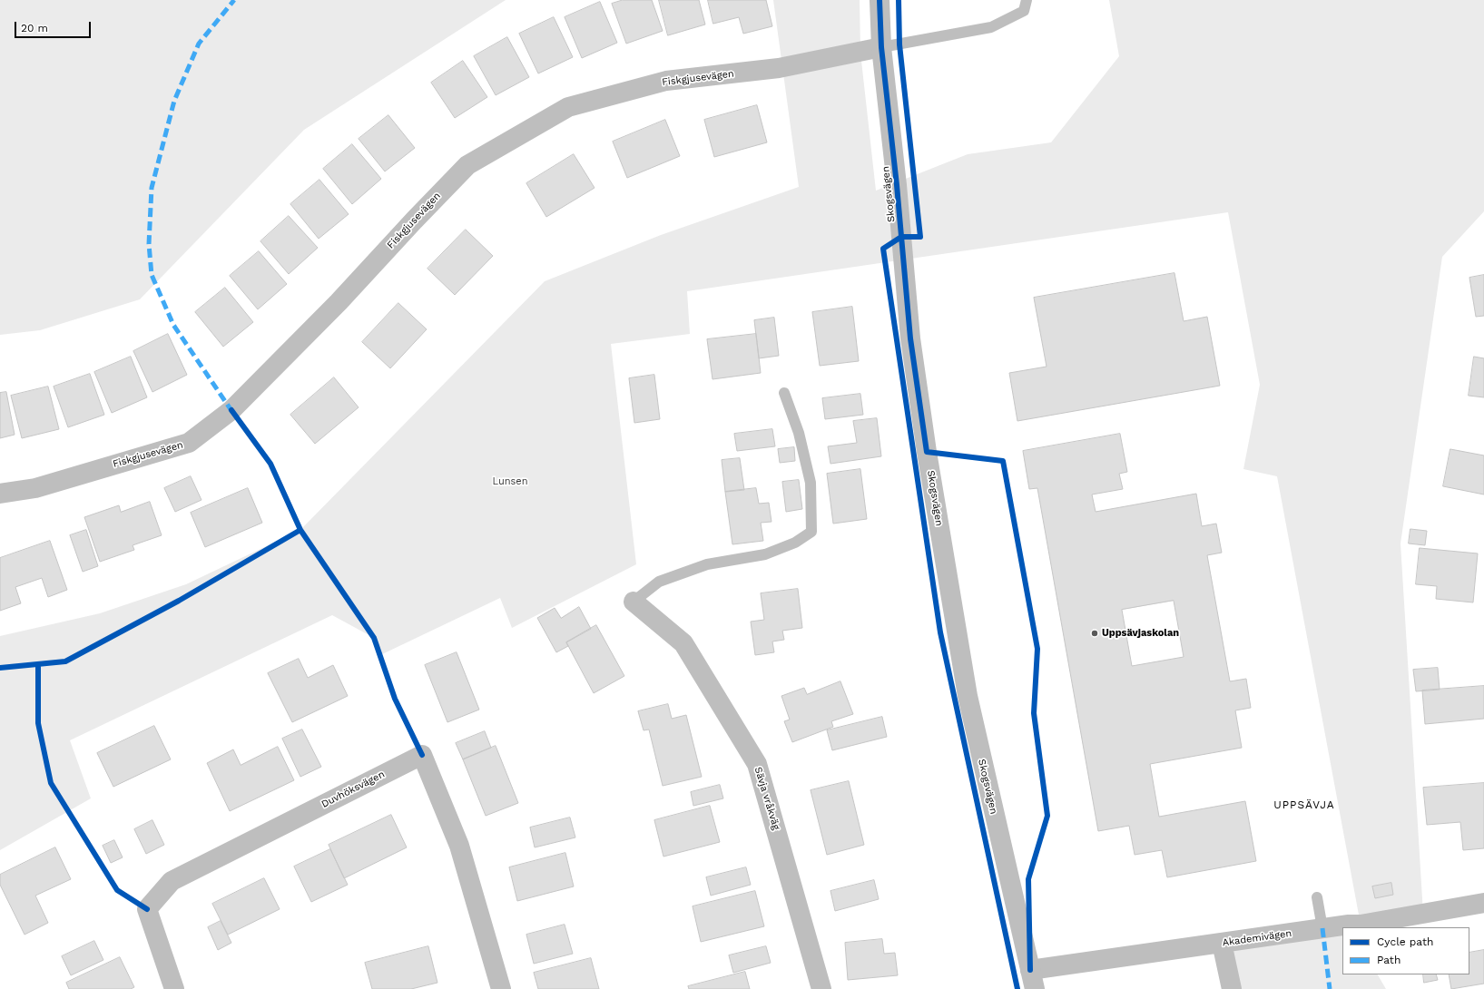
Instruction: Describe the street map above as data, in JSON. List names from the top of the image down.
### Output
{
  "streets": {
    "street": [
      "Fiskgjusevägen",
      "Skogsvägen",
      "Duvhöksvägen",
      "Sävja vråkväg",
      "Akademivägen"
    ]
  },
  "crossings": [
    ["Fiskgjusevägen", "Skogsvägen"],
    ["Skogsvägen", "Akademivägen"]
  ],
  "districts": ["UPPSÄVJA"],
  "parks": ["Lunsen"],
  "places": ["Uppsävjaskolan"],
  "legend": ["Cycle path", "Path"],
  "scale_bar": "20 m"
}
